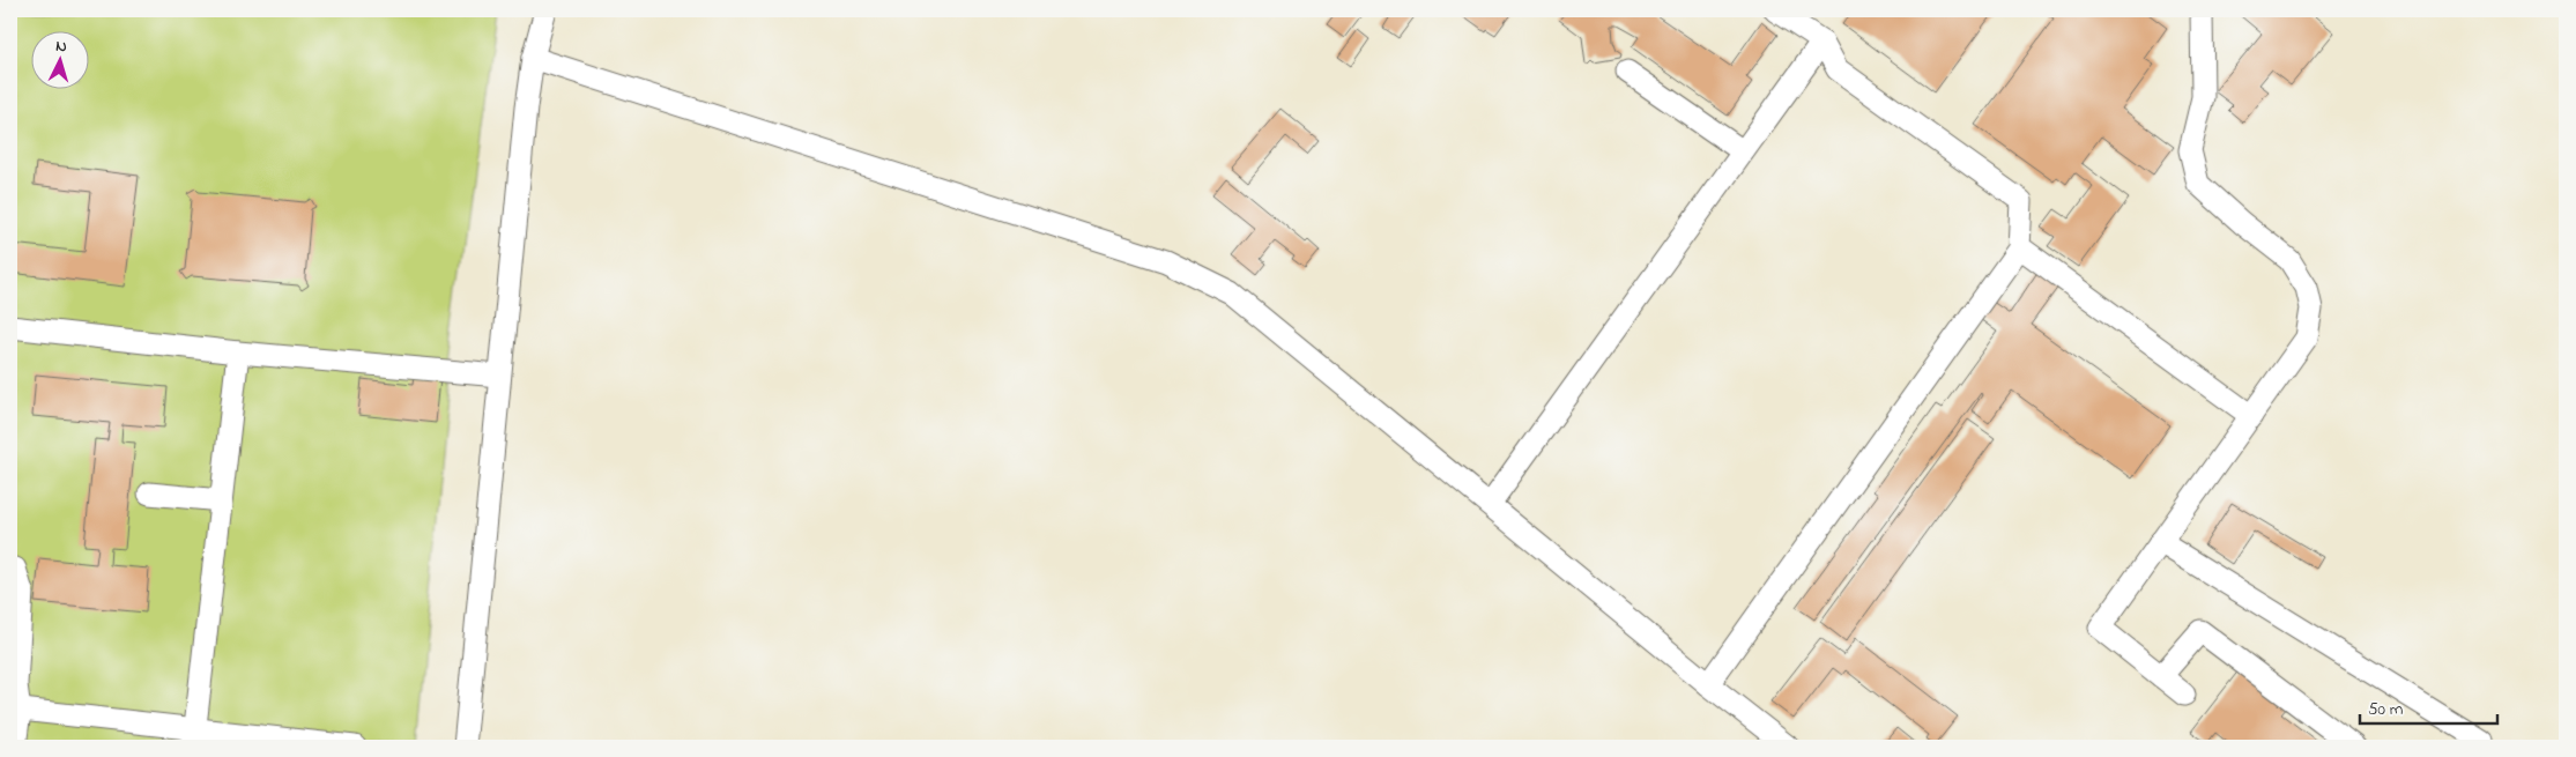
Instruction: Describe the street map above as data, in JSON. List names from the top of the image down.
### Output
{
  "scale_bar": "50 m",
  "north": "top"
}
